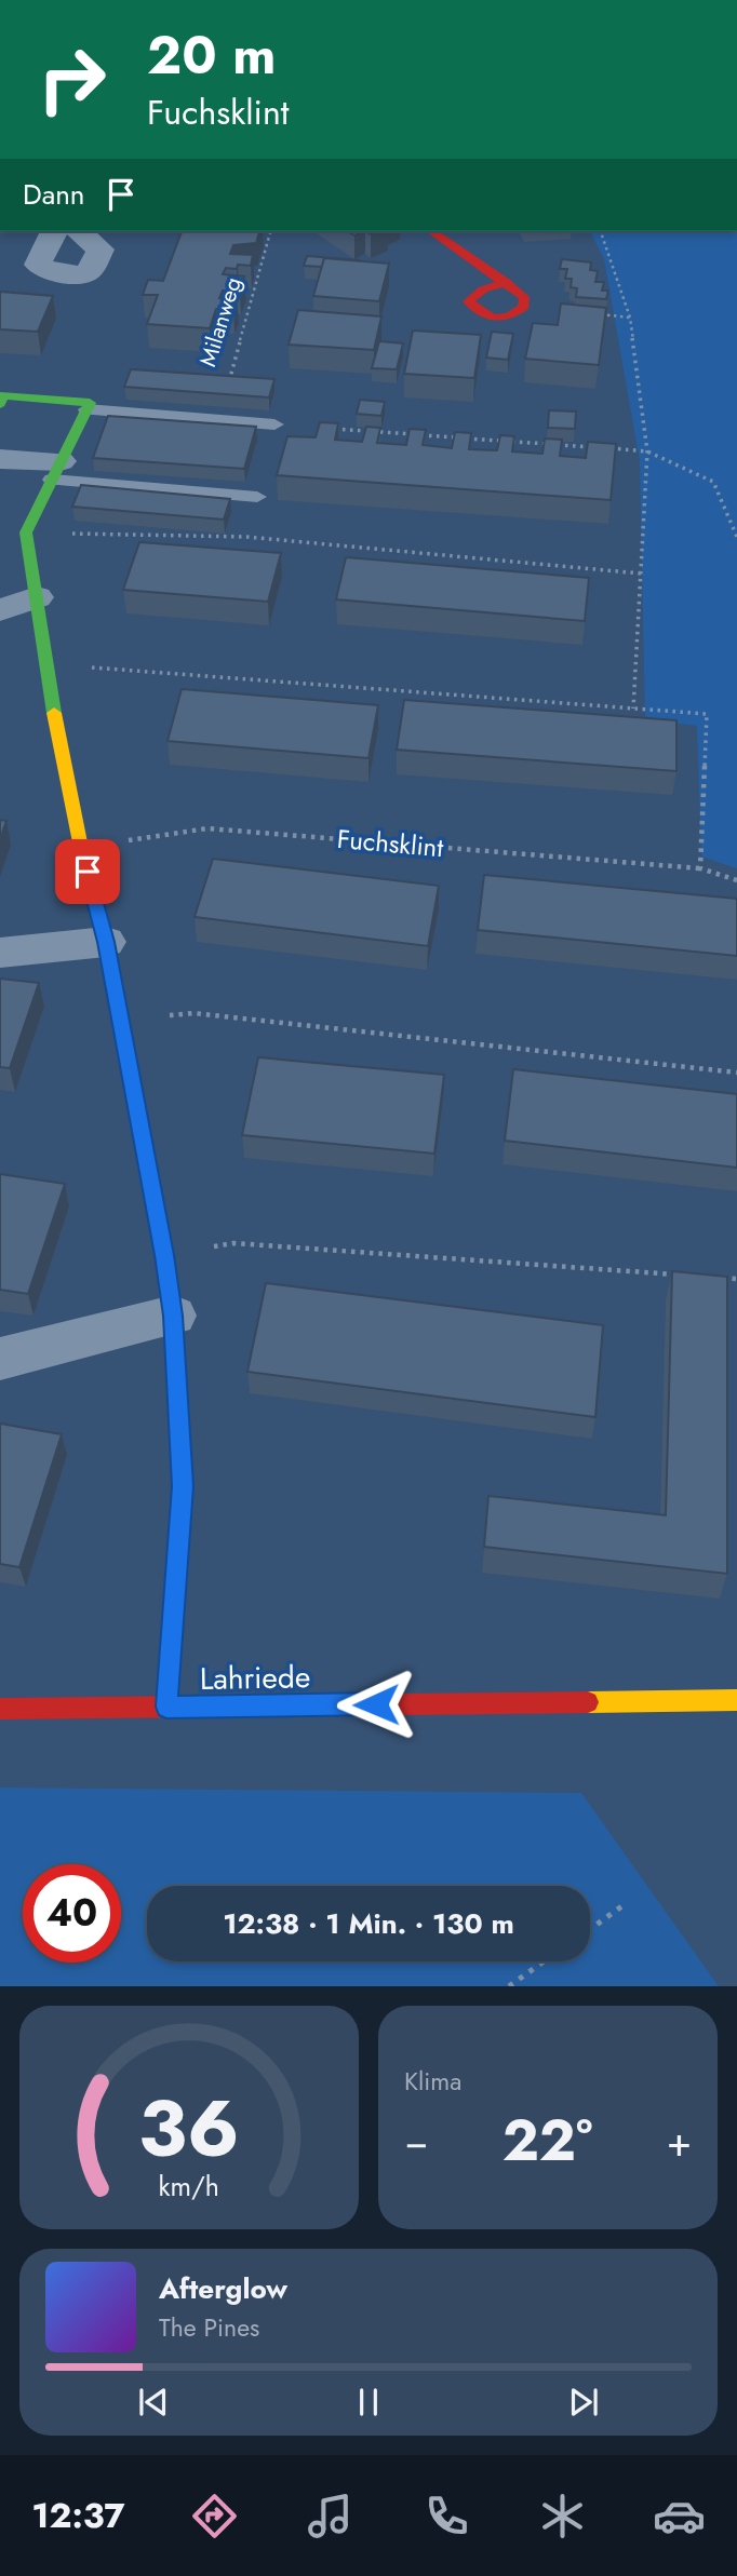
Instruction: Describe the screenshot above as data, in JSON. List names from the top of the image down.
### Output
{
  "streets": {
    "street": ["Lahriede"],
    "path": ["Milanweg", "Fuchsklint"]
  },
  "page": {
    "turn": ["20 m", "Fuchsklint"],
    "then": "Dann",
    "limit": "40",
    "trip": "12:38 · 1 Min. · 130 m",
    "tile": "Klima",
    "heat": ["−", "22°", "+"],
    "song": ["Afterglow", "The Pines"],
    "tabs": "12:37",
    "gauge": ["36", "km/h"]
  }
}
